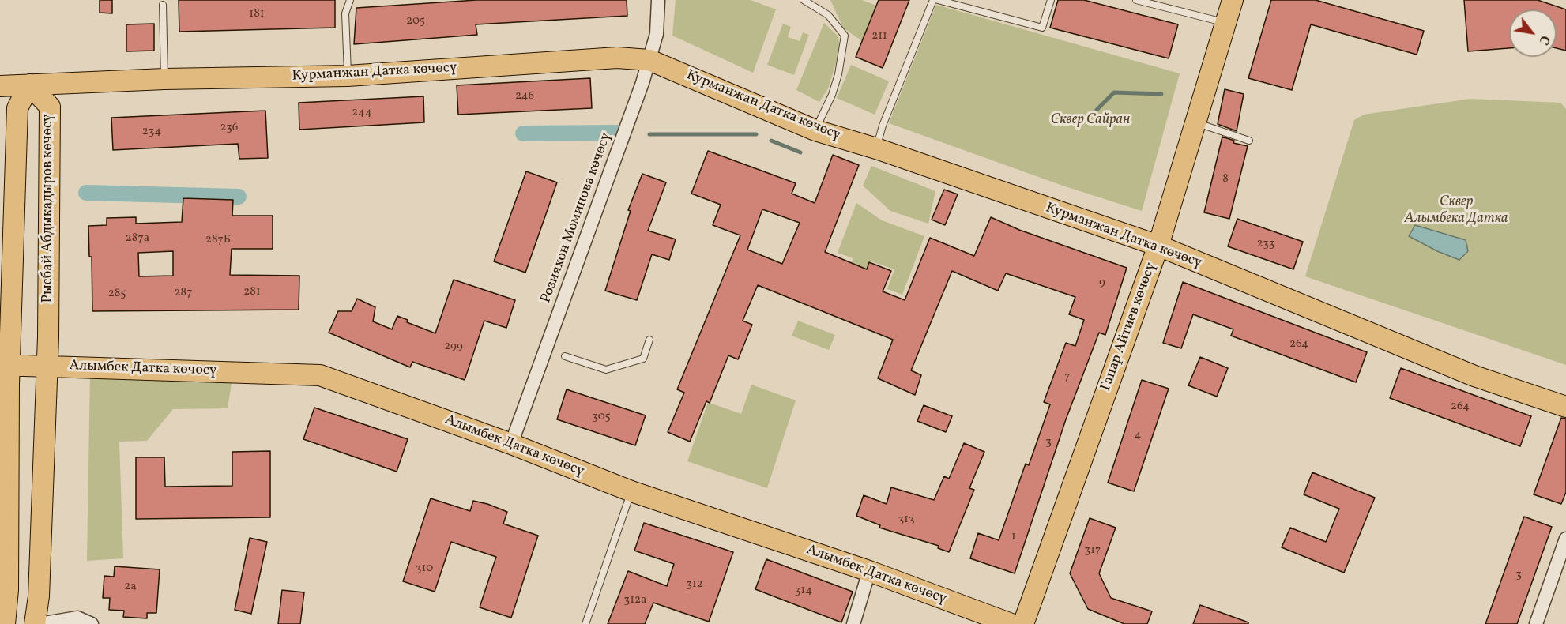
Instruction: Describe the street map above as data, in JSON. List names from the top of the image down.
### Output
{
  "streets": {
    "main road": [
      "Курманжан Датка көчөсү",
      "Рысбай Абдыкадыров көчөсү",
      "Гапар Айтиев көчөсү",
      "Алымбек Датка көчөсү"
    ],
    "street": ["Розияхон Моминова көчөсү"]
  },
  "crossings": [
    ["Курманжан Датка көчөсү", "Рысбай Абдыкадыров көчөсү"],
    ["Курманжан Датка көчөсү", "Розияхон Моминова көчөсү"],
    ["Курманжан Датка көчөсү", "Гапар Айтиев көчөсү"],
    ["Рысбай Абдыкадыров көчөсү", "Алымбек Датка көчөсү"],
    ["Розияхон Моминова көчөсү", "Алымбек Датка көчөсү"]
  ],
  "parks": ["Сквер Сайран", "Сквер Алымбека Датка"],
  "house_numbers": [
    "181",
    "205",
    "211",
    "246",
    "244",
    "236",
    "234",
    "8",
    "287а",
    "287Б",
    "233",
    "9",
    "281",
    "287",
    "285",
    "264",
    "299",
    "7",
    "264",
    "305",
    "4",
    "3",
    "313",
    "1",
    "317",
    "310",
    "3",
    "312",
    "2а",
    "314",
    "312а"
  ],
  "north": "bottom right"
}
